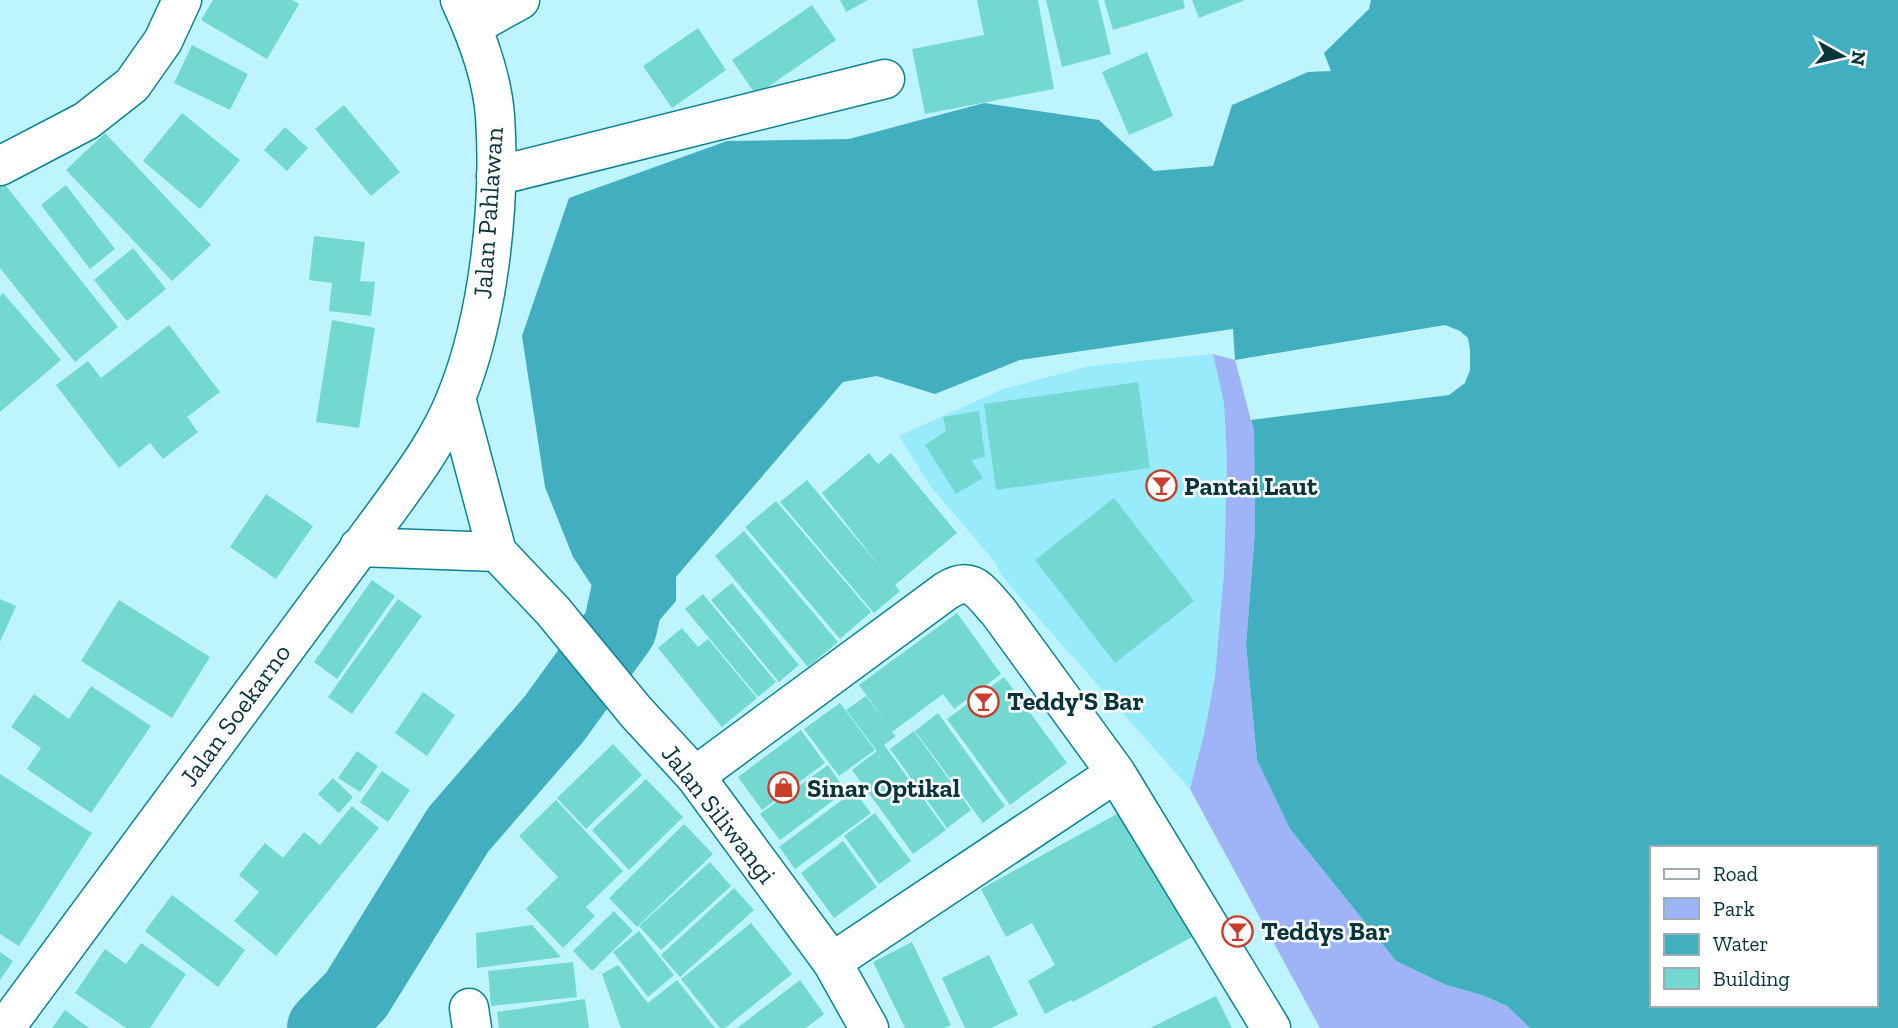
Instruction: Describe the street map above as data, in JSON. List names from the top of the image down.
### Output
{
  "streets": {
    "main road": ["Jalan Pahlawan", "Jalan Soekarno", "Jalan Siliwangi"]
  },
  "crossings": [
    ["Jalan Pahlawan", "Jalan Soekarno"]
  ],
  "places": {
    "bar": ["Pantai Laut", "Teddy'S Bar", "Teddys Bar"],
    "shop": ["Sinar Optikal"]
  },
  "legend": [
    "Road",
    "Park",
    "Water",
    "Building"
  ],
  "north": "right"
}
